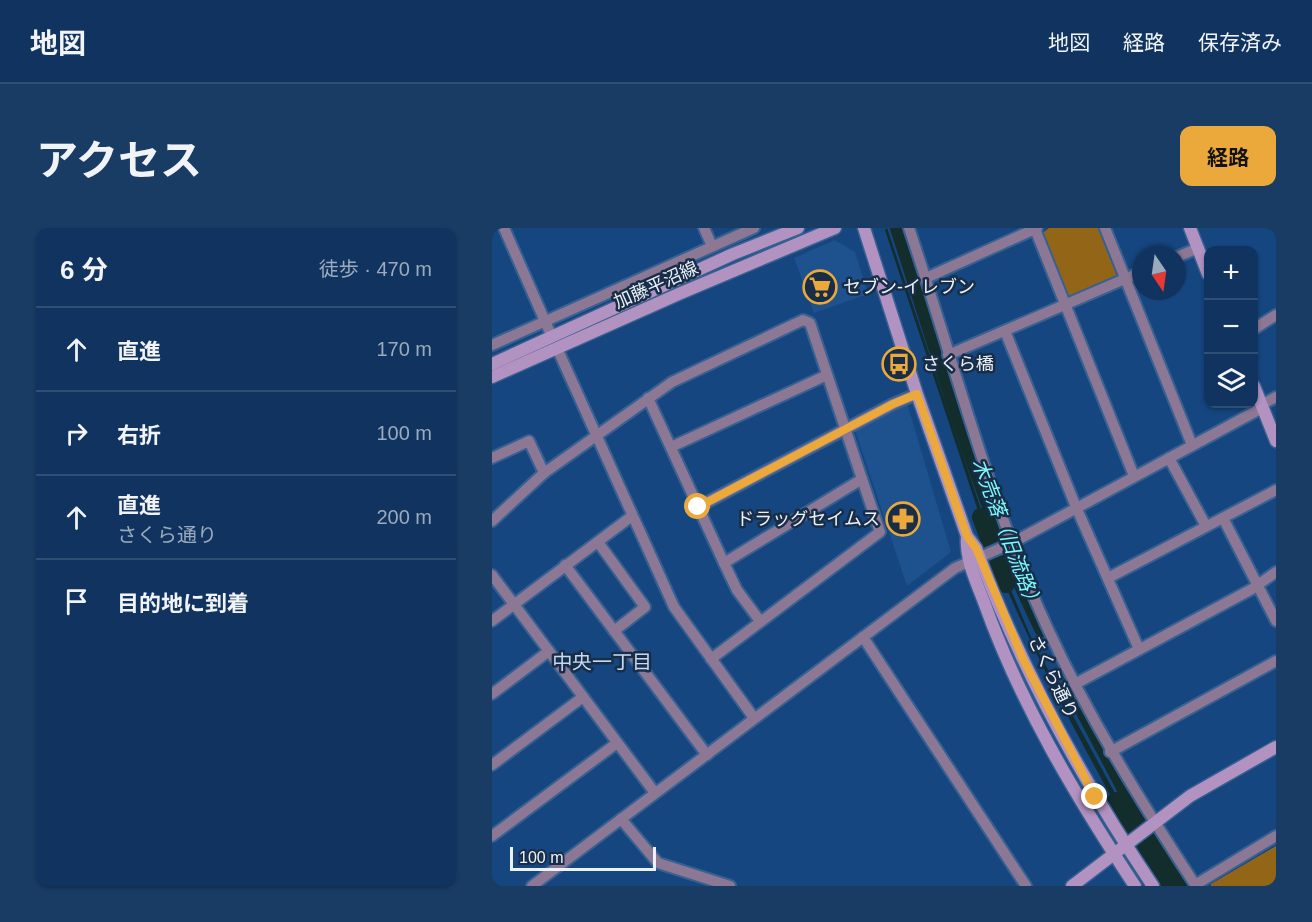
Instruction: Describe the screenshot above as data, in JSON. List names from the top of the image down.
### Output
{
  "streets": {
    "street": ["加藤平沼線", "さくら通り"]
  },
  "districts": ["中央一丁目"],
  "water": ["木売落（旧流路）"],
  "places": {
    "supermarket": ["セブン-イレブン"],
    "bus stop": ["さくら橋"],
    "pharmacy": ["ドラッグセイムス"]
  },
  "scale_bar": "100 m",
  "north": "bottom",
  "page": {
    "header": "地図",
    "nav": ["地図", "経路", "保存済み"],
    "title": "アクセス",
    "buttons": "経路",
    "heading": ["6 分", "徒歩 · 470 m"],
    "map_buttons": ["+", "−"],
    "list": [
      ["直進", "170 m"],
      ["右折", "100 m"],
      ["直進", "さくら通り", "200 m"],
      "目的地に到着"
    ],
    "scale": "100 m"
  }
}
